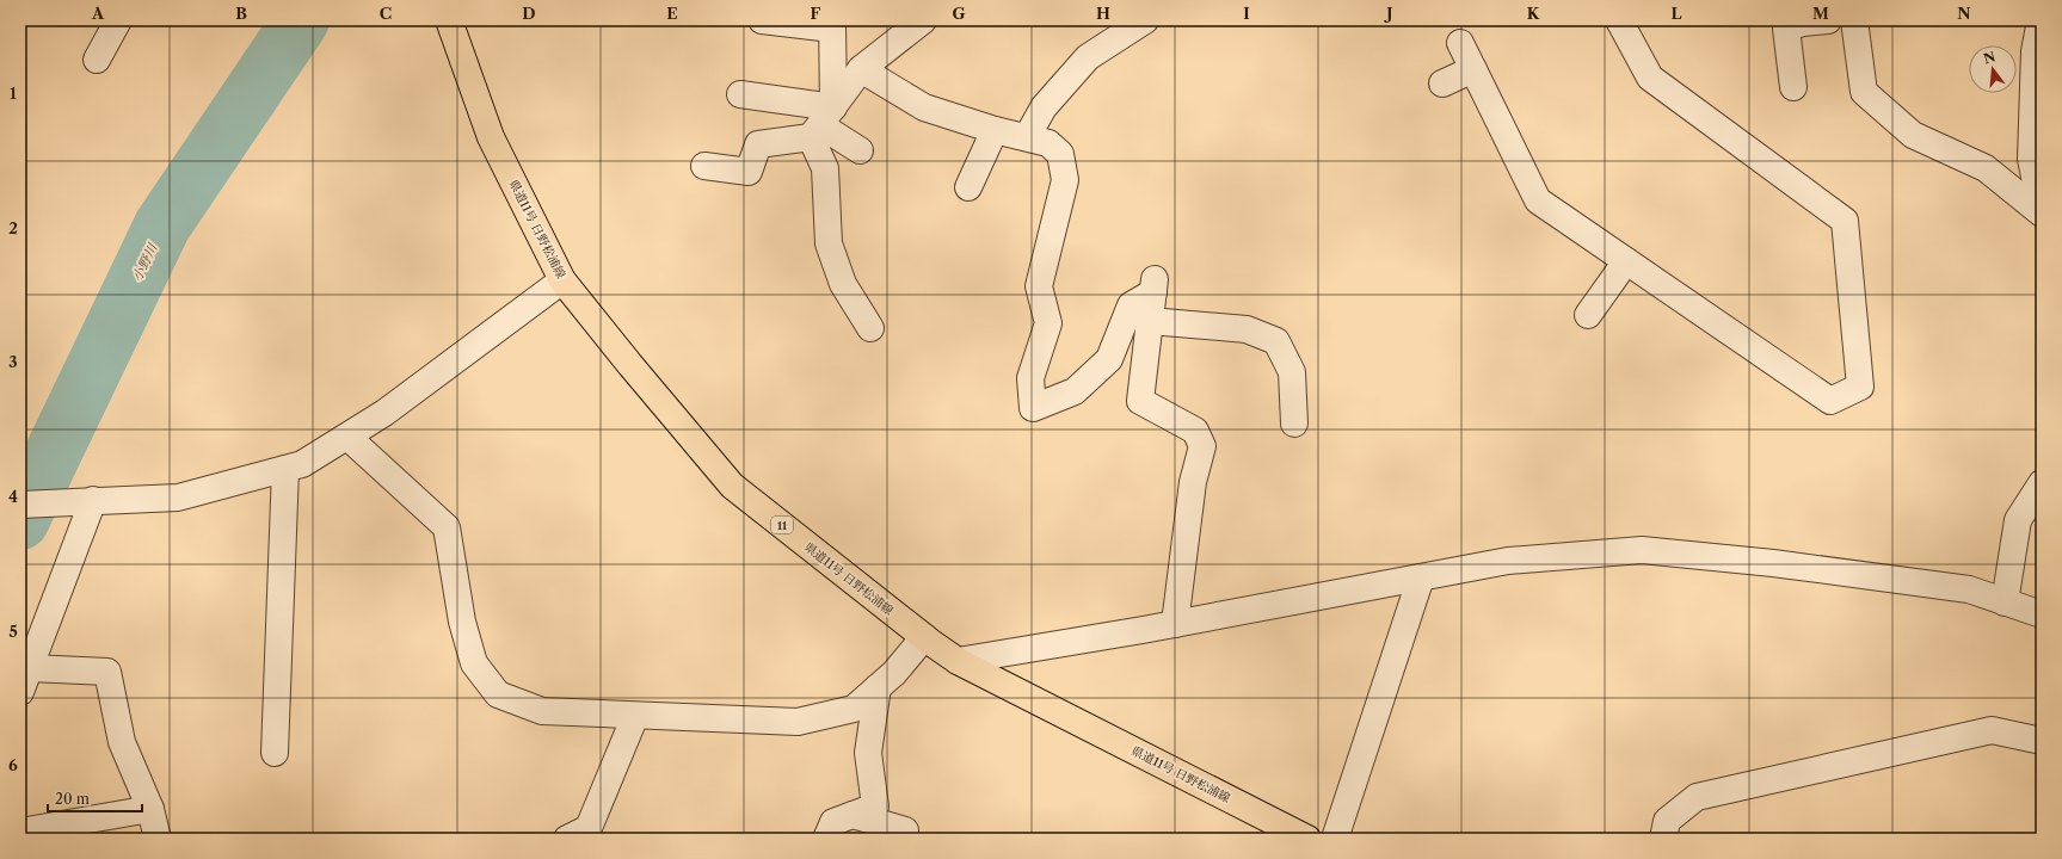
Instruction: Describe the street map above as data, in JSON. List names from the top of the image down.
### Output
{
  "streets": {
    "main road": ["県道11号 日野松浦線", "11"]
  },
  "water": ["小野川"],
  "scale_bar": "20 m",
  "north": "top",
  "grid": {
    "columns": [
      "A",
      "B",
      "C",
      "D",
      "E",
      "F",
      "G",
      "H",
      "I",
      "J",
      "K",
      "L",
      "M",
      "N"
    ],
    "rows": [
      "1",
      "2",
      "3",
      "4",
      "5",
      "6"
    ]
  }
}
